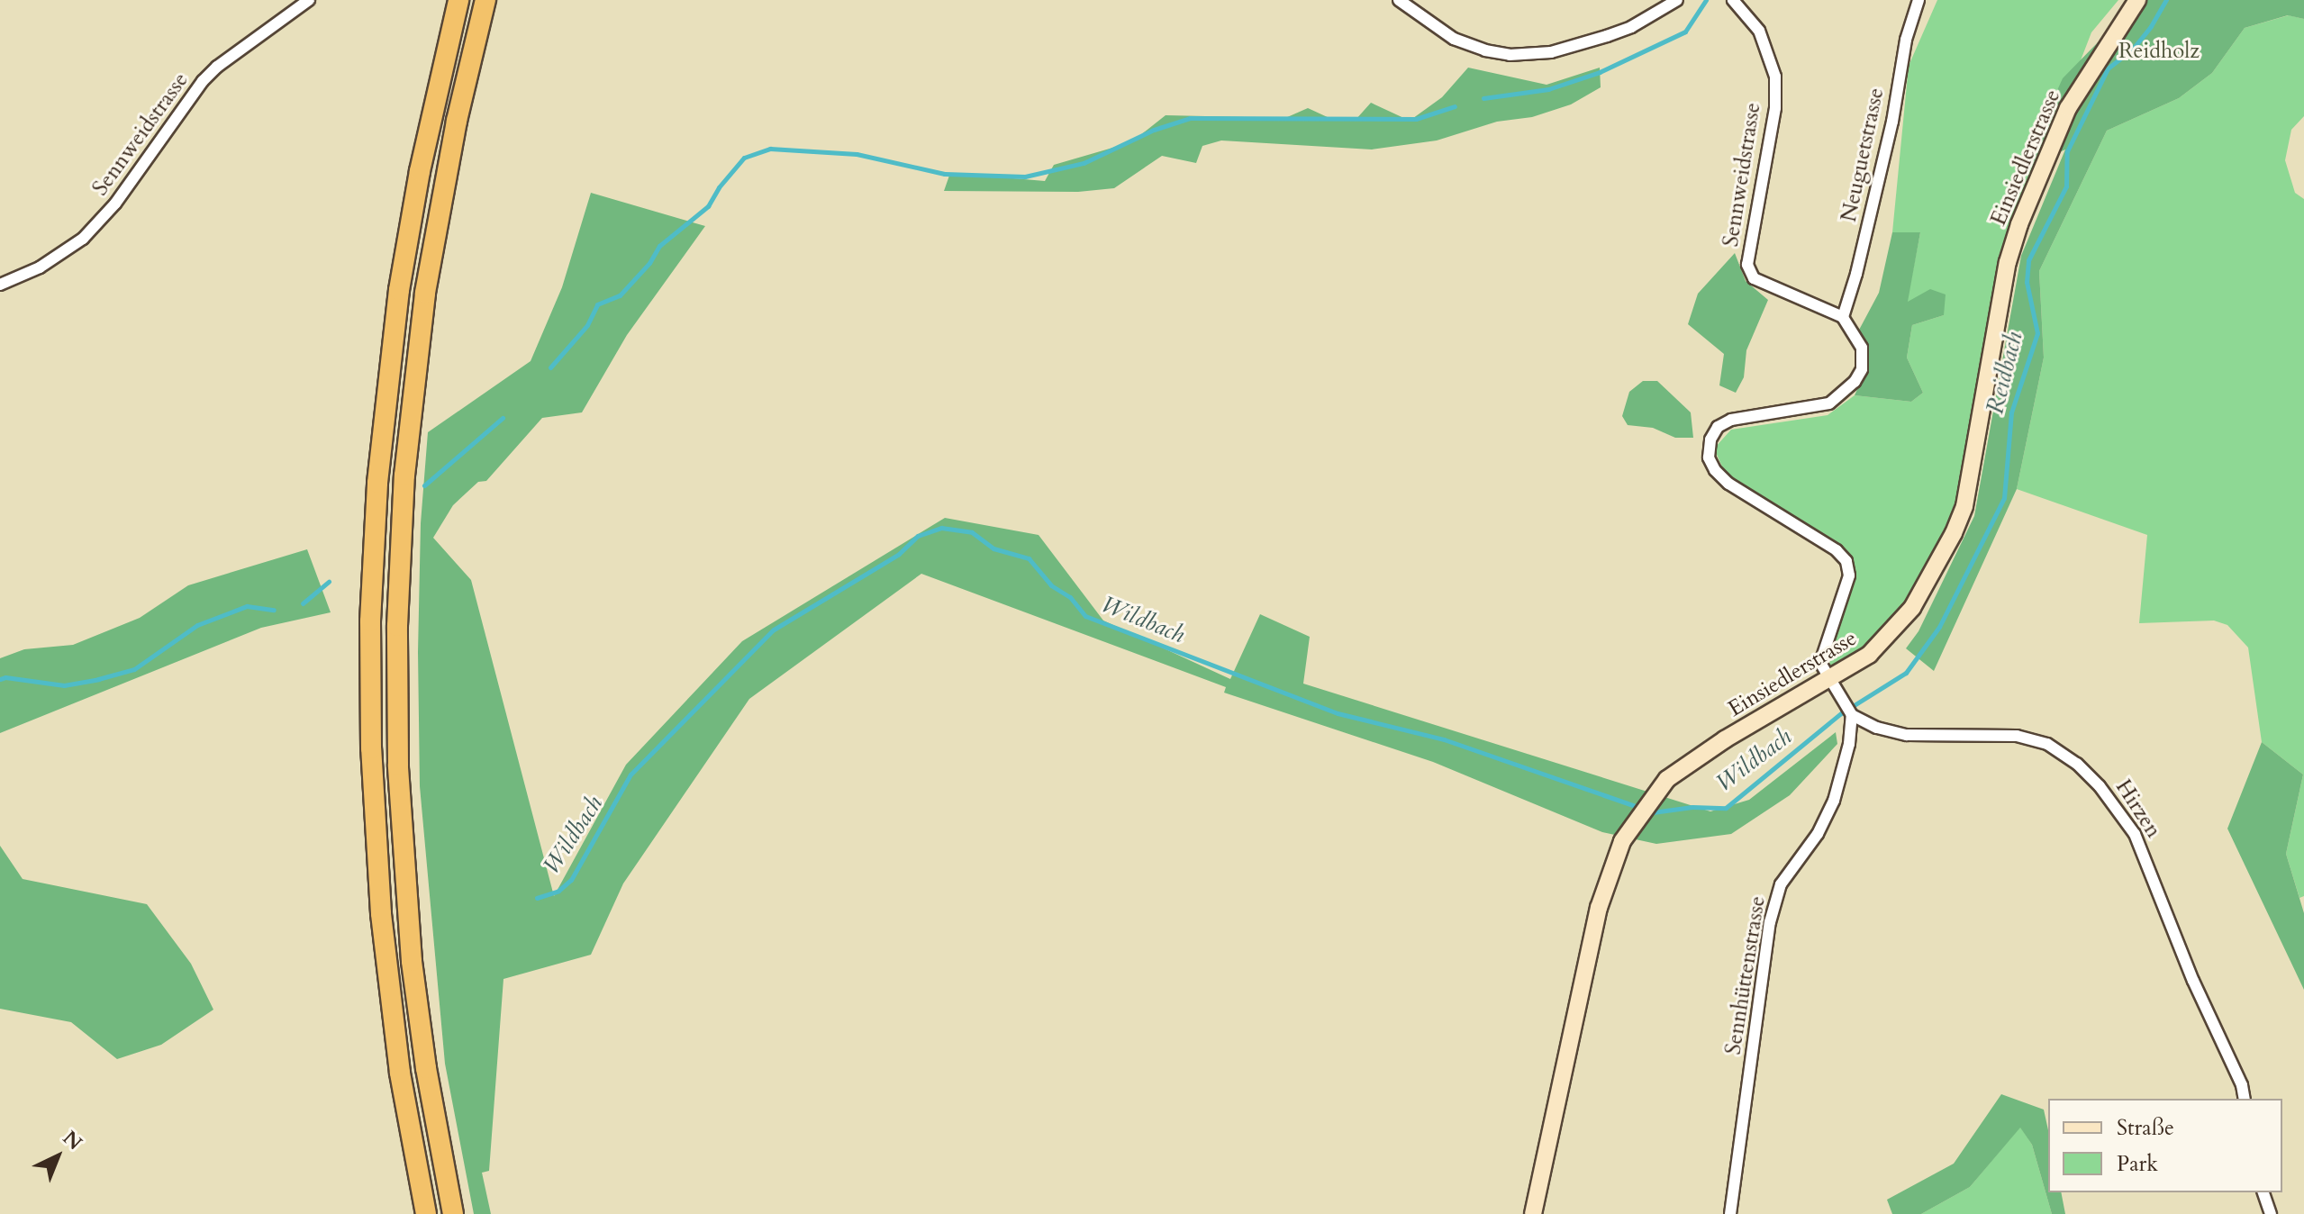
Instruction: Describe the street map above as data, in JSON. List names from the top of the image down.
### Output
{
  "streets": {
    "main road": ["Einsiedlerstrasse"],
    "street": [
      "Sennweidstrasse",
      "Neuguetstrasse",
      "Hirzen",
      "Sennhüttenstrasse"
    ]
  },
  "crossings": [
    ["Sennweidstrasse", "Neuguetstrasse"],
    ["Hirzen", "Sennhüttenstrasse"]
  ],
  "water": ["Reidbach", "Wildbach"],
  "parks": ["Reidholz"],
  "legend": ["Straße", "Park"],
  "north": "top right"
}
